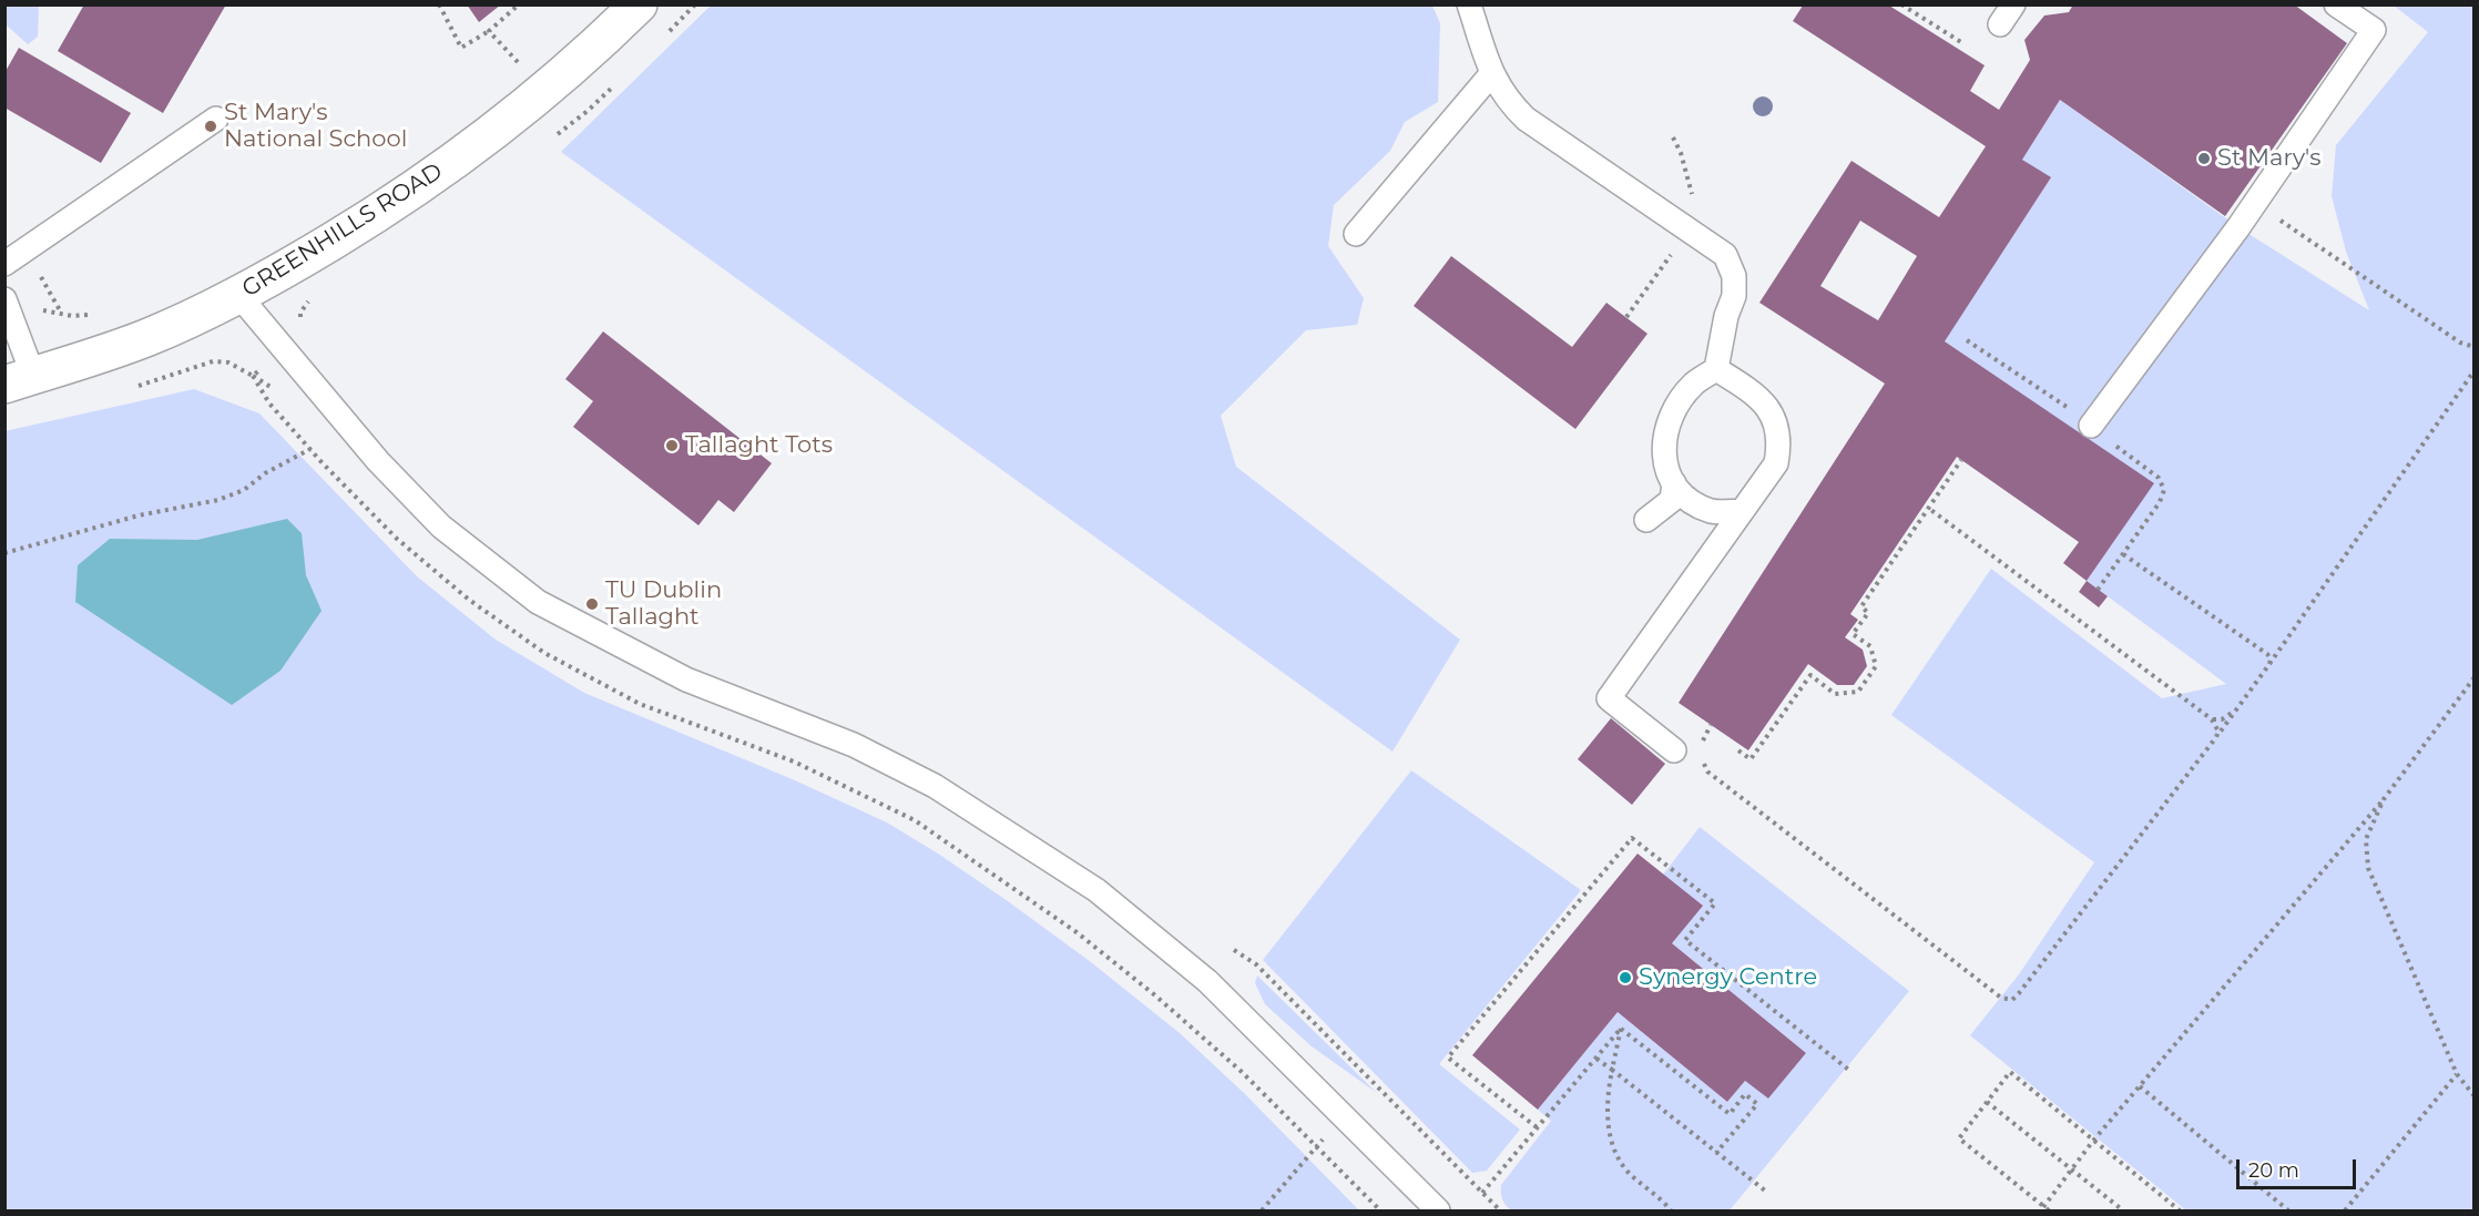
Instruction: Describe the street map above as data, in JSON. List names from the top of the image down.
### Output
{
  "streets": {
    "main road": ["GREENHILLS ROAD"]
  },
  "places": [
    "St Mary's National School",
    "St Mary's",
    "Tallaght Tots",
    "TU Dublin Tallaght",
    "Synergy Centre"
  ],
  "scale_bar": "20 m"
}
